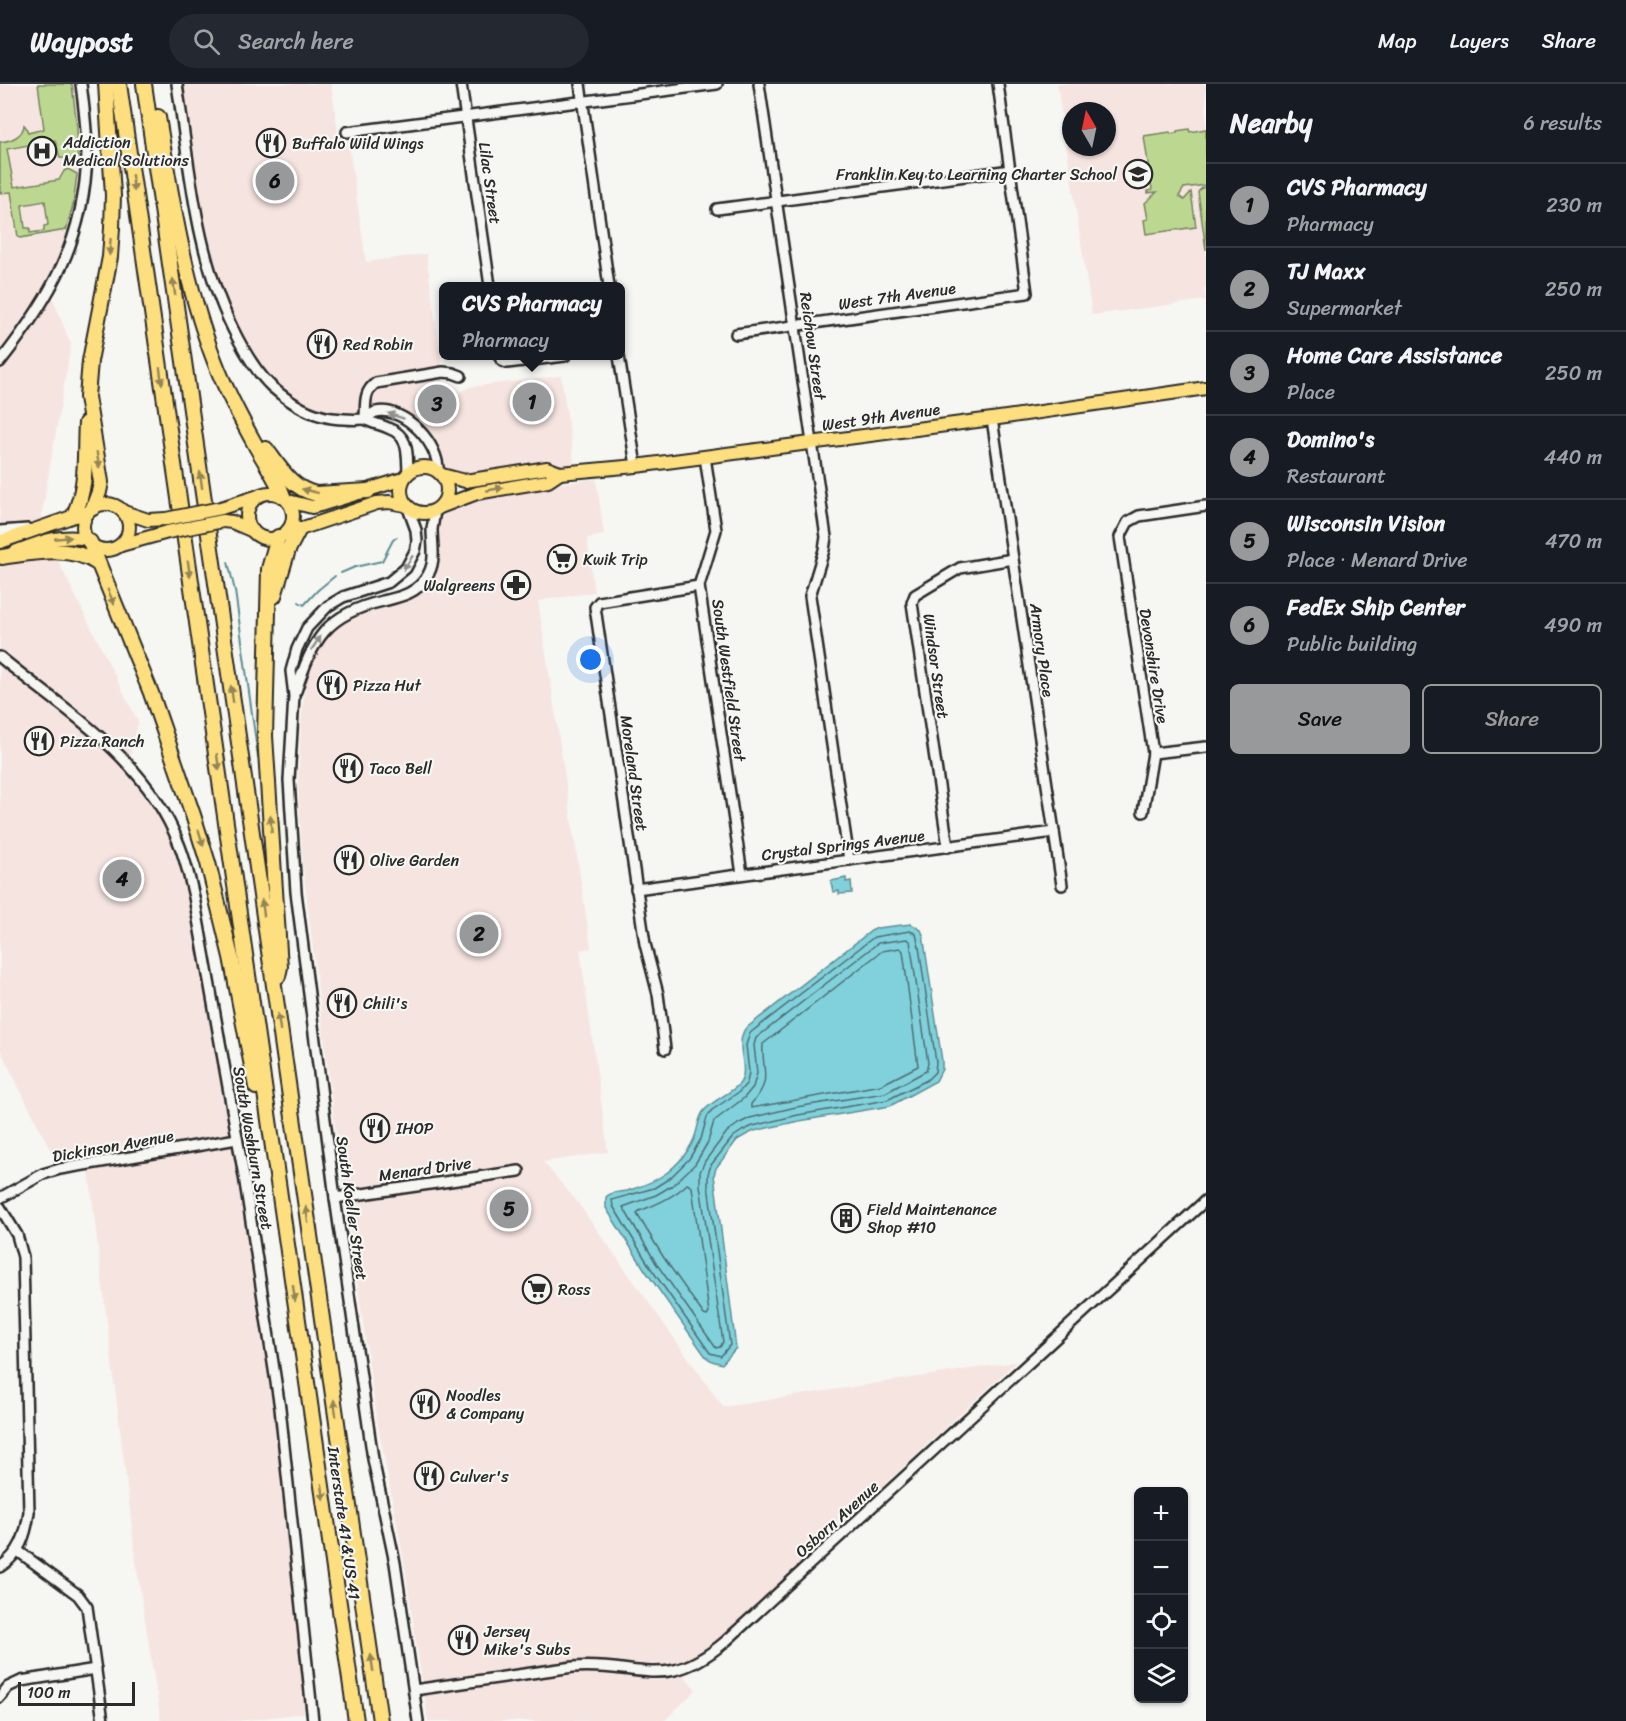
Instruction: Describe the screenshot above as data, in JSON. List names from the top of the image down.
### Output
{
  "streets": {
    "highway": ["Interstate 41 & US 41"],
    "main road": ["West 9th Avenue"],
    "street": [
      "Lilac Street",
      "West 7th Avenue",
      "Reichow Street",
      "Armory Place",
      "Windsor Street",
      "Devonshire Drive",
      "South Westfield Street",
      "Moreland Street",
      "Crystal Springs Avenue",
      "Dickinson Avenue",
      "South Washburn Street",
      "Menard Drive",
      "South Koeller Street",
      "Osborn Avenue"
    ]
  },
  "crossings": [
    ["West 7th Avenue", "Reichow Street"],
    ["Reichow Street", "West 9th Avenue"],
    ["Reichow Street", "Crystal Springs Avenue"],
    ["West 9th Avenue", "Armory Place"],
    ["West 9th Avenue", "South Westfield Street"],
    ["West 9th Avenue", "South Koeller Street"],
    ["Armory Place", "Windsor Street"],
    ["Armory Place", "Crystal Springs Avenue"],
    ["Windsor Street", "Crystal Springs Avenue"],
    ["South Westfield Street", "Moreland Street"],
    ["South Westfield Street", "Crystal Springs Avenue"],
    ["Moreland Street", "Crystal Springs Avenue"],
    ["Dickinson Avenue", "South Washburn Street"],
    ["Menard Drive", "South Koeller Street"],
    ["South Koeller Street", "Osborn Avenue"]
  ],
  "places": {
    "restaurant": [
      "Buffalo Wild Wings",
      "Red Robin",
      "Pizza Hut",
      "Pizza Ranch",
      "Taco Bell",
      "Olive Garden",
      "Chili's",
      "IHOP",
      "Noodles & Company",
      "Culver's",
      "Jersey Mike's Subs"
    ],
    "hospital": ["Addiction Medical Solutions"],
    "school or university": ["Franklin Key to Learning Charter School"],
    "supermarket": ["Kwik Trip", "Ross"],
    "pharmacy": ["Walgreens"],
    "building": ["Field Maintenance Shop #10"]
  },
  "scale_bar": "100 m",
  "north": "top",
  "page": {
    "header": "Waypost",
    "search": "Search here",
    "nav": ["Map", "Layers", "Share"],
    "heading": ["Nearby", "6 results"],
    "pins": [
      "6",
      "1",
      "3",
      "4",
      "2",
      "5"
    ],
    "list": [
      {
        "mark": "1",
        "name": "CVS Pharmacy",
        "note": "Pharmacy",
        "value": "230 m"
      },
      {
        "mark": "2",
        "name": "TJ Maxx",
        "note": "Supermarket",
        "value": "250 m"
      },
      {
        "mark": "3",
        "name": "Home Care Assistance",
        "note": "Place",
        "value": "250 m"
      },
      {
        "mark": "4",
        "name": "Domino's",
        "note": "Restaurant",
        "value": "440 m"
      },
      {
        "mark": "5",
        "name": "Wisconsin Vision",
        "note": "Place · Menard Drive",
        "value": "470 m"
      },
      {
        "mark": "6",
        "name": "FedEx Ship Center",
        "note": "Public building",
        "value": "490 m"
      }
    ],
    "popup": ["CVS Pharmacy", "Pharmacy"],
    "buttons": ["Save", "Share"],
    "map_buttons": ["+", "−"],
    "scale": "100 m"
  }
}
